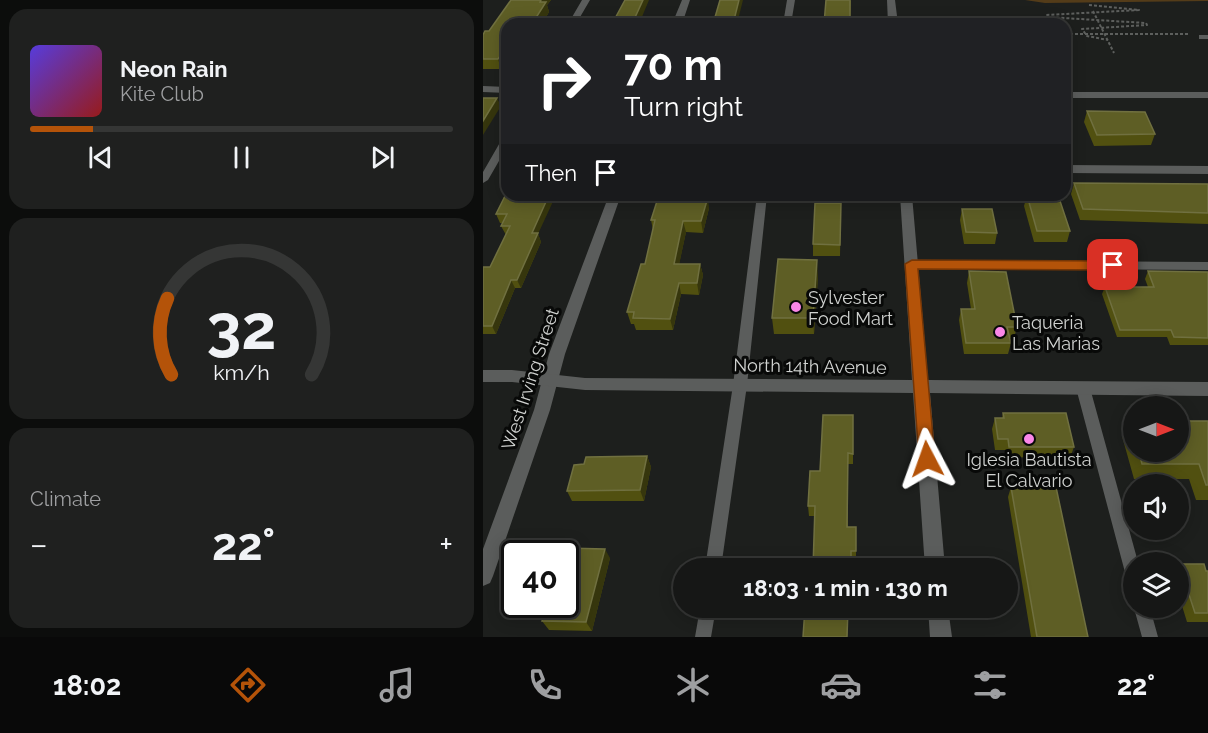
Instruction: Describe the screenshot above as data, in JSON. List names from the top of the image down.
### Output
{
  "streets": {
    "street": ["North 14th Avenue", "West Irving Street"]
  },
  "crossings": [
    ["North 14th Avenue", "West Irving Street"]
  ],
  "places": ["Sylvester Food Mart", "Taqueria Las Marias", "Iglesia Bautista El Calvario"],
  "north": "right",
  "page": {
    "turn": ["70 m", "Turn right"],
    "song": ["Neon Rain", "Kite Club"],
    "then": "Then",
    "tile": "Climate",
    "heat": ["−", "22°", "+"],
    "limit": "40",
    "trip": "18:03 · 1 min · 130 m",
    "tabs": ["18:02", "22°"],
    "gauge": ["32", "km/h"]
  }
}
